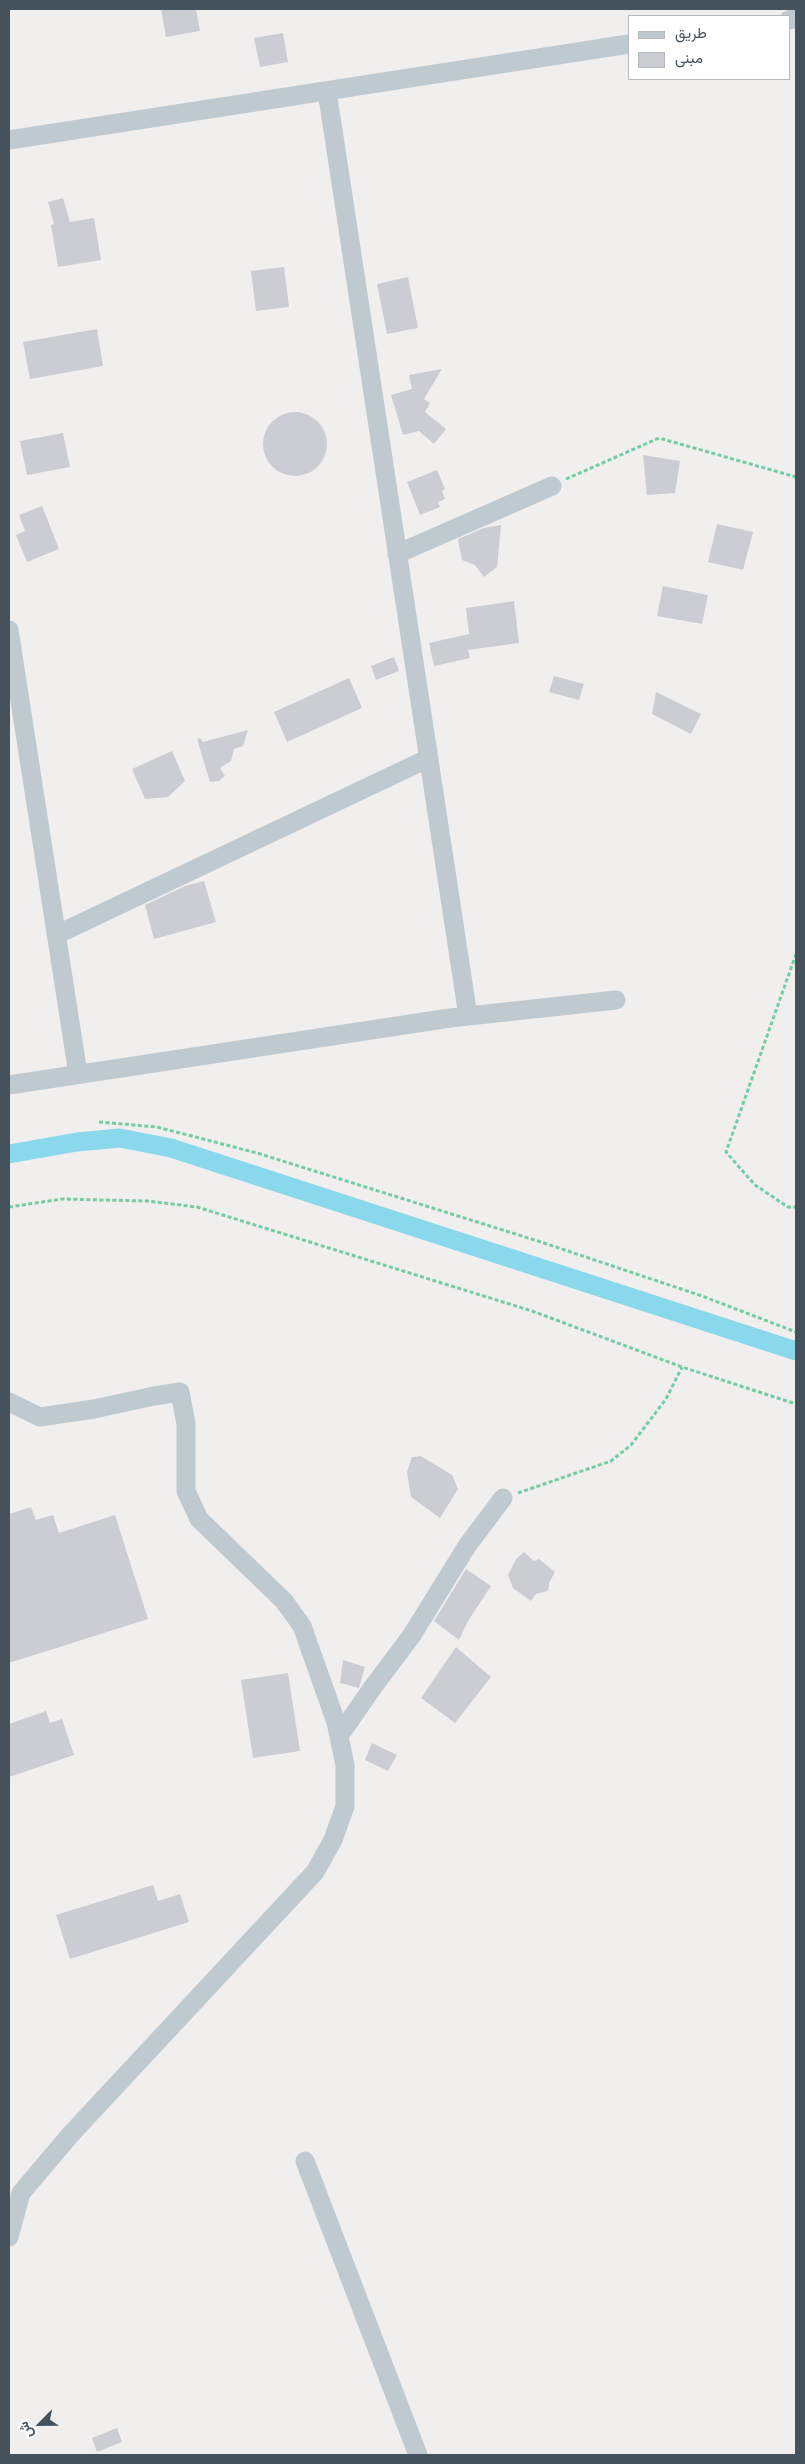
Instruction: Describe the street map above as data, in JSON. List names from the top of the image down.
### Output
{
  "legend": ["طريق", "مبنى"],
  "north": "bottom left"
}
